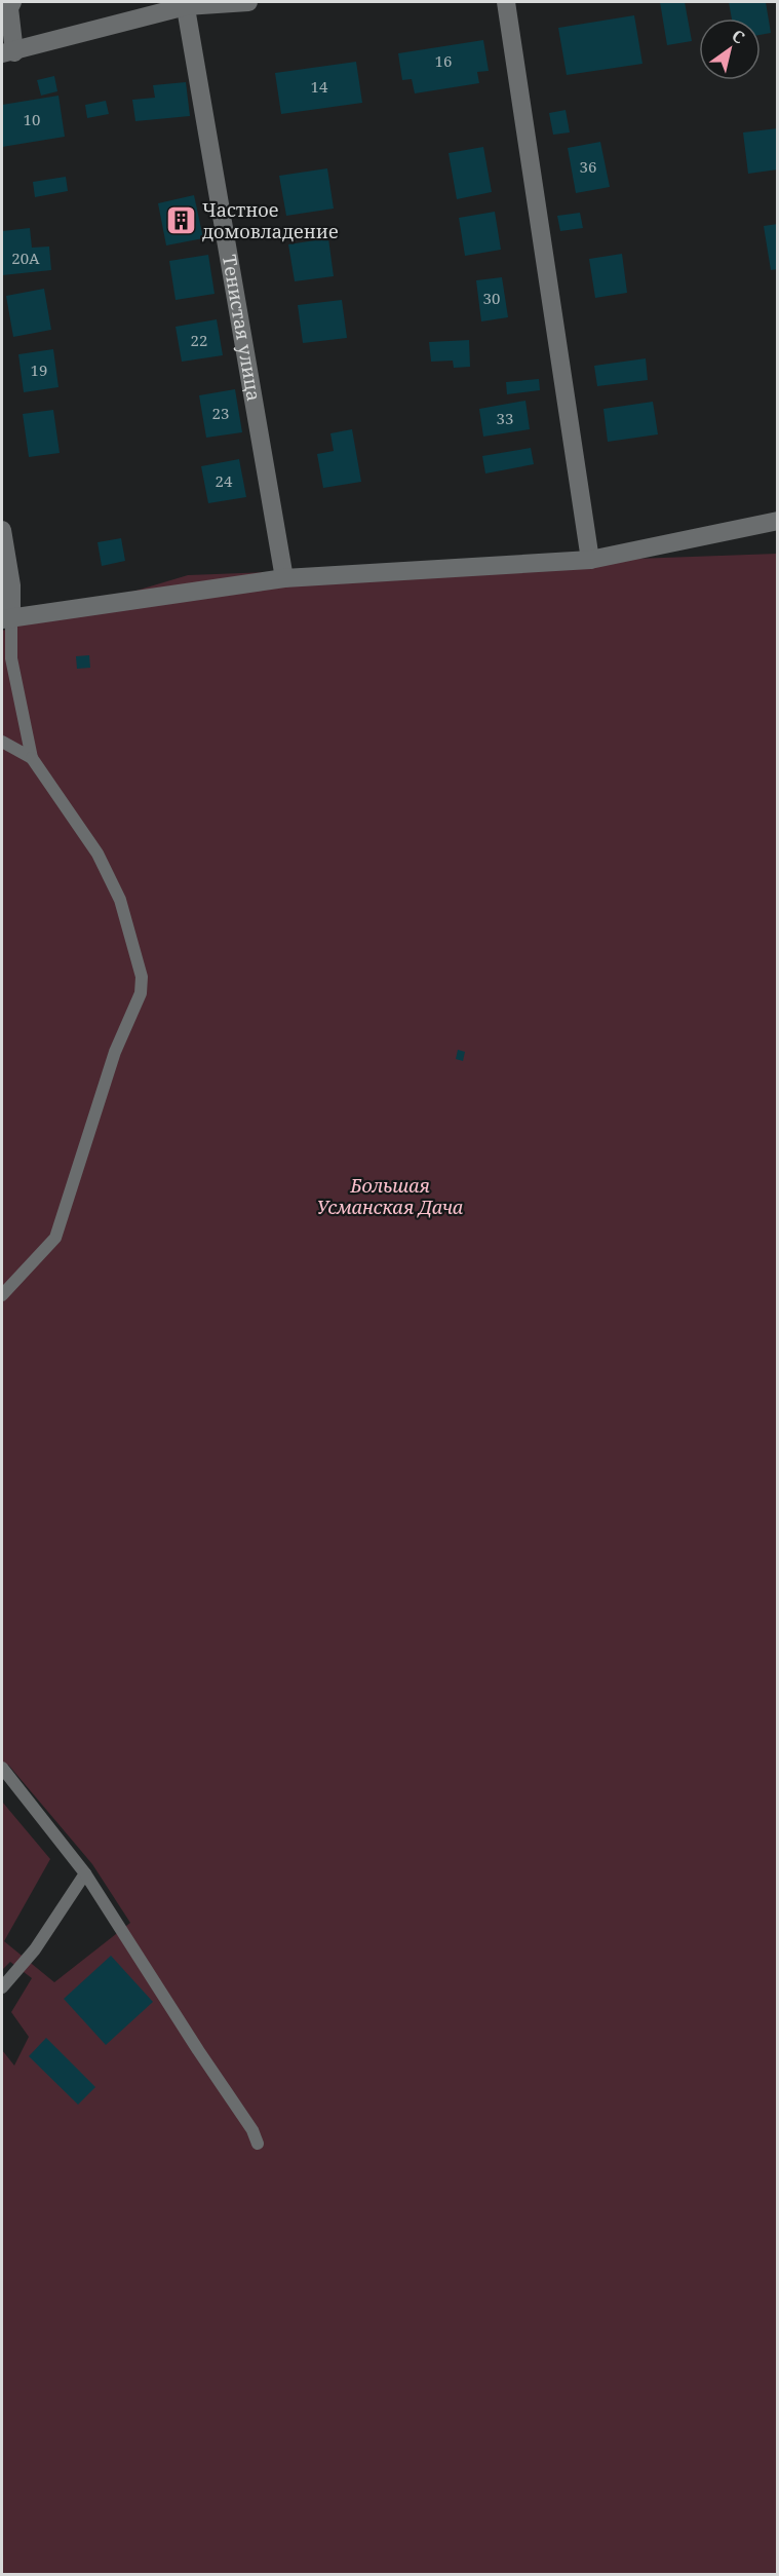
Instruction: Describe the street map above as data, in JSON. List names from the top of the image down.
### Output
{
  "streets": {
    "street": ["Тенистая улица"]
  },
  "parks": ["Большая Усманская Дача"],
  "places": {
    "building": ["Частное домовладение"]
  },
  "house_numbers": [
    "16",
    "14",
    "10",
    "36",
    "20А",
    "30",
    "22",
    "19",
    "23",
    "33",
    "24"
  ],
  "north": "top right"
}
